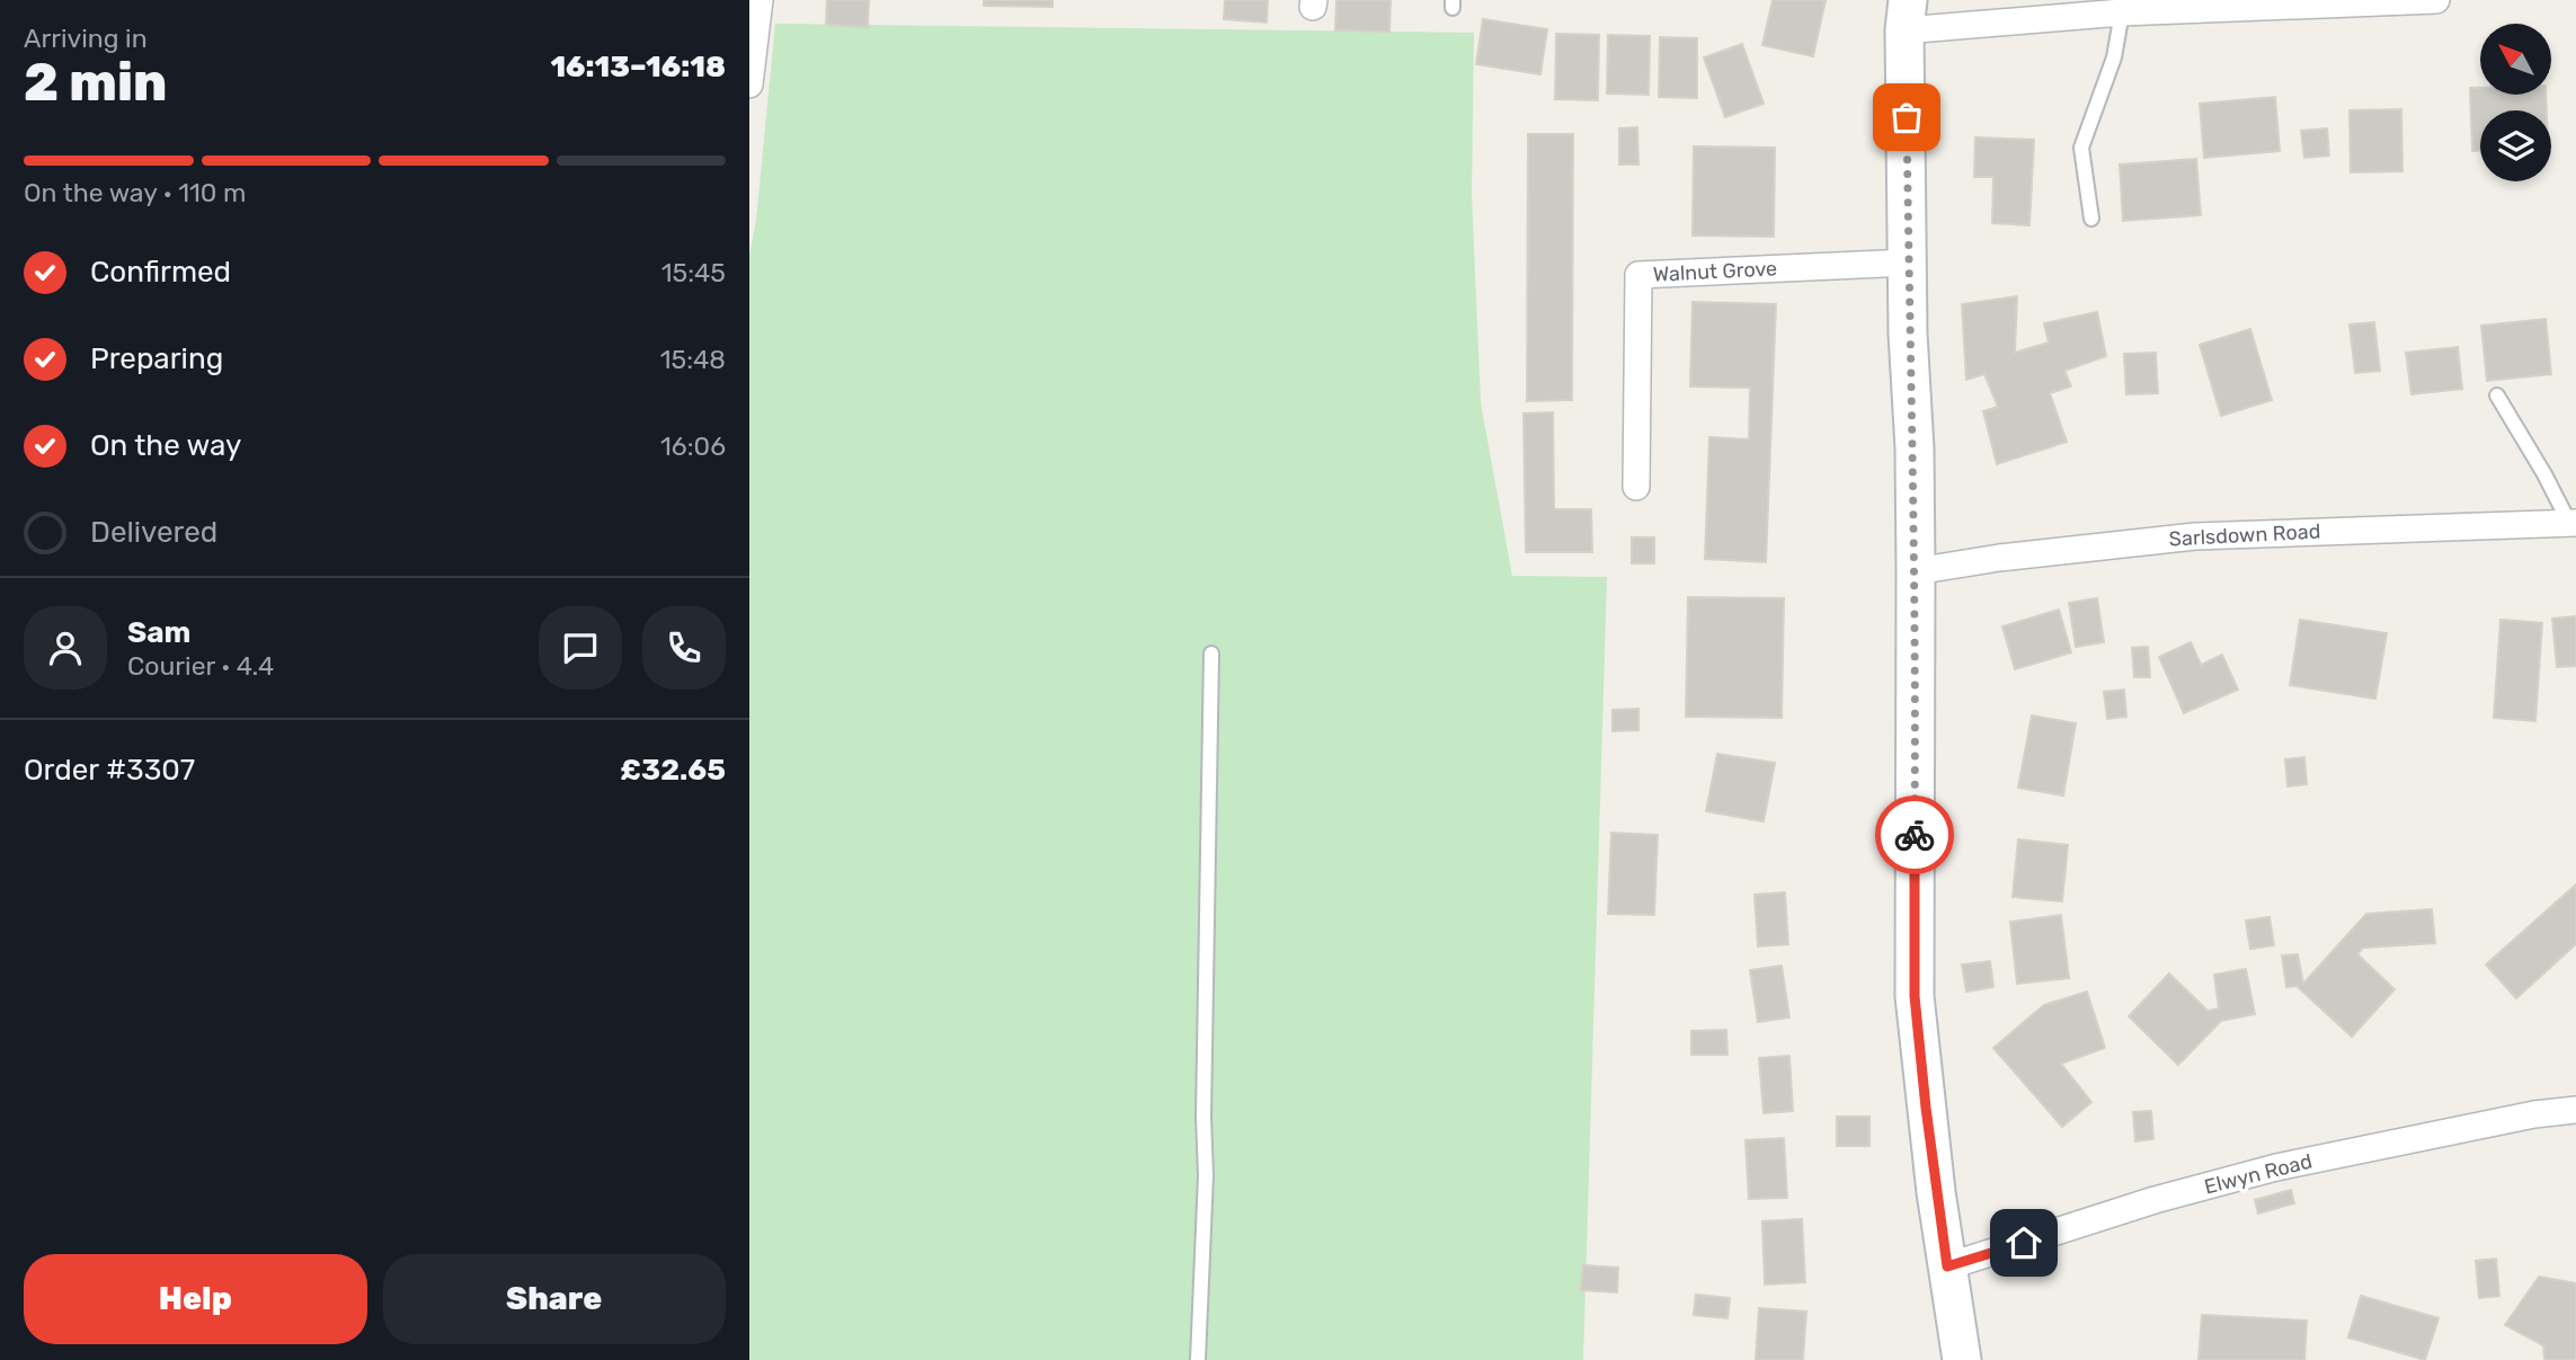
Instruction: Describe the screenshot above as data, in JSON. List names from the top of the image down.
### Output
{
  "streets": {
    "street": ["Walnut Grove", "Sarlsdown Road", "Elwyn Road"]
  },
  "north": "top left",
  "page": {
    "heading": ["2 min", "Arriving in", "16:13–16:18"],
    "panel": [
      "Sam",
      "Courier · 4.4",
      "Order #3307",
      "£32.65"
    ],
    "bar": "On the way · 110 m",
    "list": [
      ["Confirmed", "15:45"],
      ["Preparing", "15:48"],
      ["On the way", "16:06"],
      "Delivered"
    ],
    "buttons": ["Help", "Share"]
  }
}
